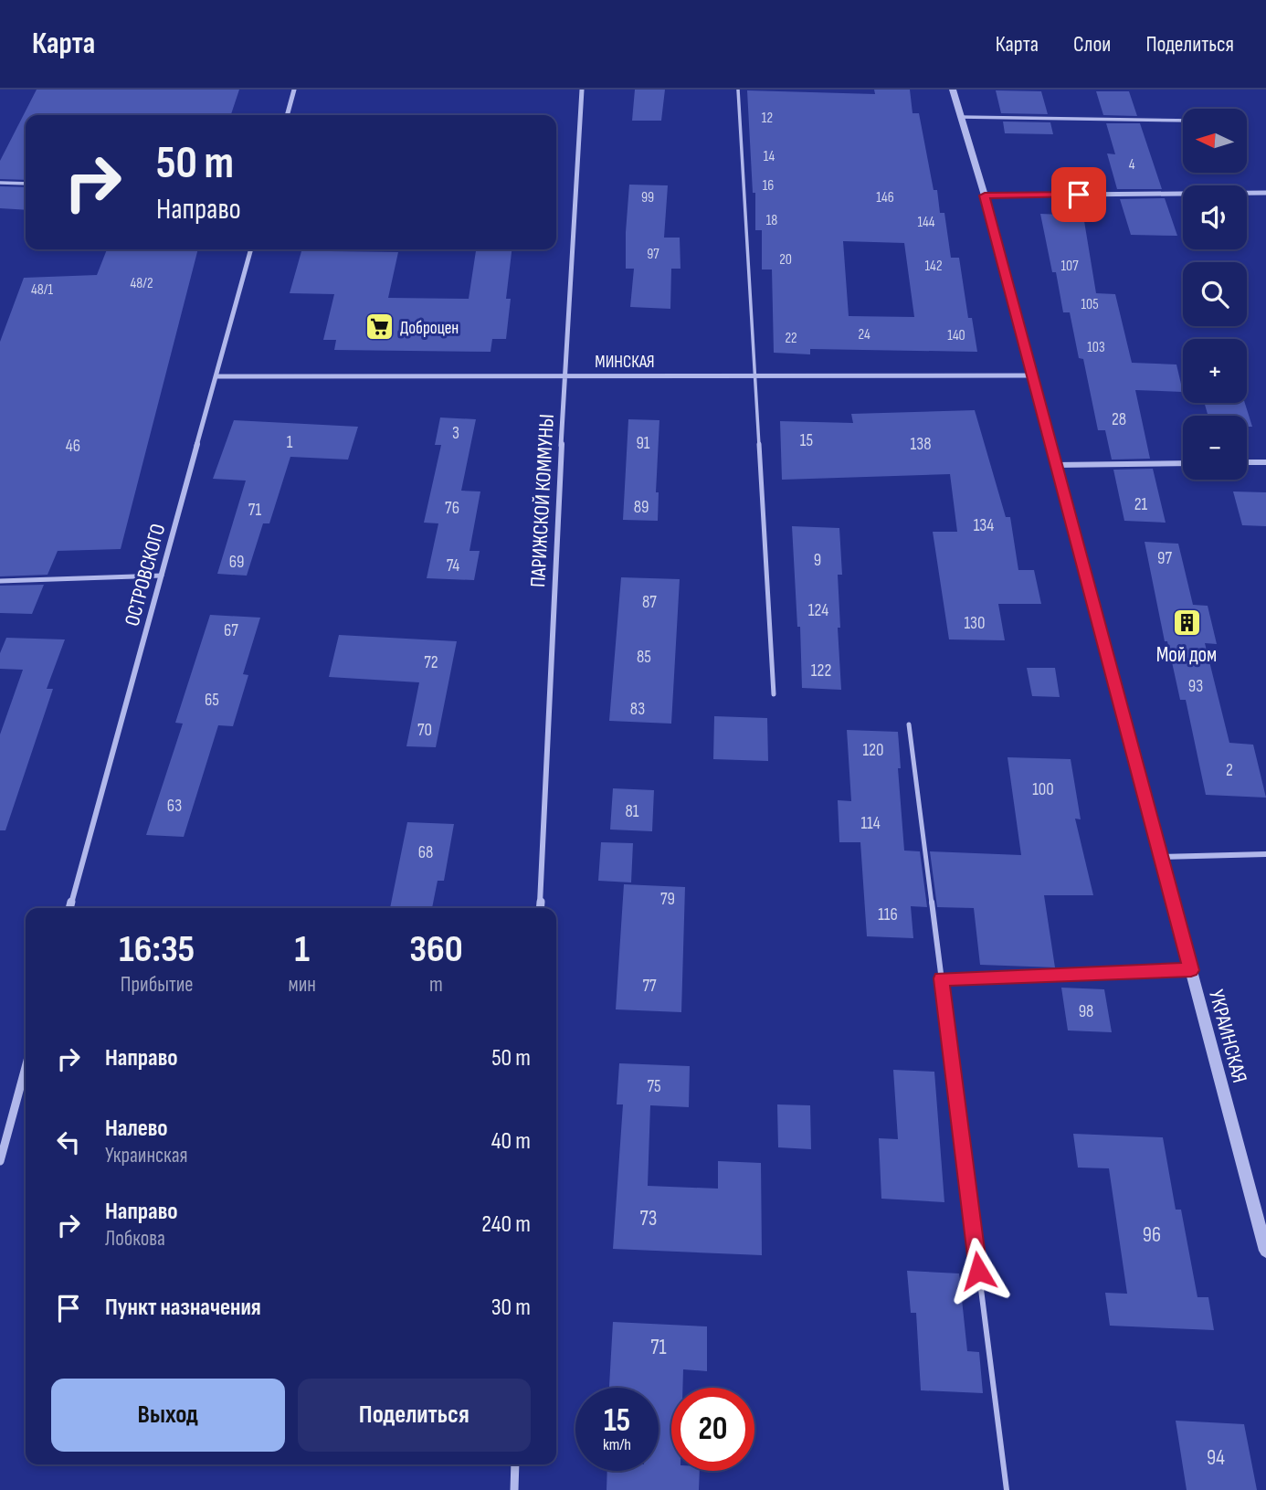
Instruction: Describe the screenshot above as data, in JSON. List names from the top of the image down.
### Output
{
  "streets": {
    "street": [
      "МИНСКАЯ",
      "ПАРИЖСКОЙ КОММУНЫ",
      "ОСТРОВСКОГО",
      "УКРАИНСКАЯ"
    ]
  },
  "crossings": [
    ["МИНСКАЯ", "ПАРИЖСКОЙ КОММУНЫ"],
    ["МИНСКАЯ", "ОСТРОВСКОГО"],
    ["МИНСКАЯ", "УКРАИНСКАЯ"]
  ],
  "places": {
    "supermarket": ["Доброцен"],
    "building": ["Мой дом"]
  },
  "house_numbers": [
    "12",
    "14",
    "4",
    "16",
    "99",
    "146",
    "18",
    "144",
    "97",
    "20",
    "142",
    "107",
    "48/2",
    "48/1",
    "105",
    "24",
    "140",
    "22",
    "103",
    "28",
    "3",
    "15",
    "1",
    "91",
    "138",
    "46",
    "21",
    "89",
    "76",
    "71",
    "134",
    "97",
    "9",
    "69",
    "74",
    "87",
    "124",
    "130",
    "67",
    "85",
    "72",
    "122",
    "93",
    "65",
    "83",
    "70",
    "120",
    "2",
    "100",
    "63",
    "81",
    "114",
    "68",
    "79",
    "116",
    "77",
    "98",
    "75",
    "73",
    "96",
    "71",
    "94"
  ],
  "north": "left",
  "page": {
    "header": "Карта",
    "nav": ["Карта", "Слои", "Поделиться"],
    "map_buttons": ["+", "−"],
    "turn": ["50 m", "Направо"],
    "eta": [
      "16:35",
      "Прибытие",
      "1",
      "мин",
      "360",
      "m"
    ],
    "list": [
      {
        "name": "Направо",
        "value": "50 m"
      },
      {
        "name": "Налево",
        "note": "Украинская",
        "value": "40 m"
      },
      {
        "name": "Направо",
        "note": "Лобкова",
        "value": "240 m"
      },
      {
        "name": "Пункт назначения",
        "value": "30 m"
      }
    ],
    "buttons": ["Выход", "Поделиться"],
    "speed": "15 km/h",
    "limit": "20"
  }
}
